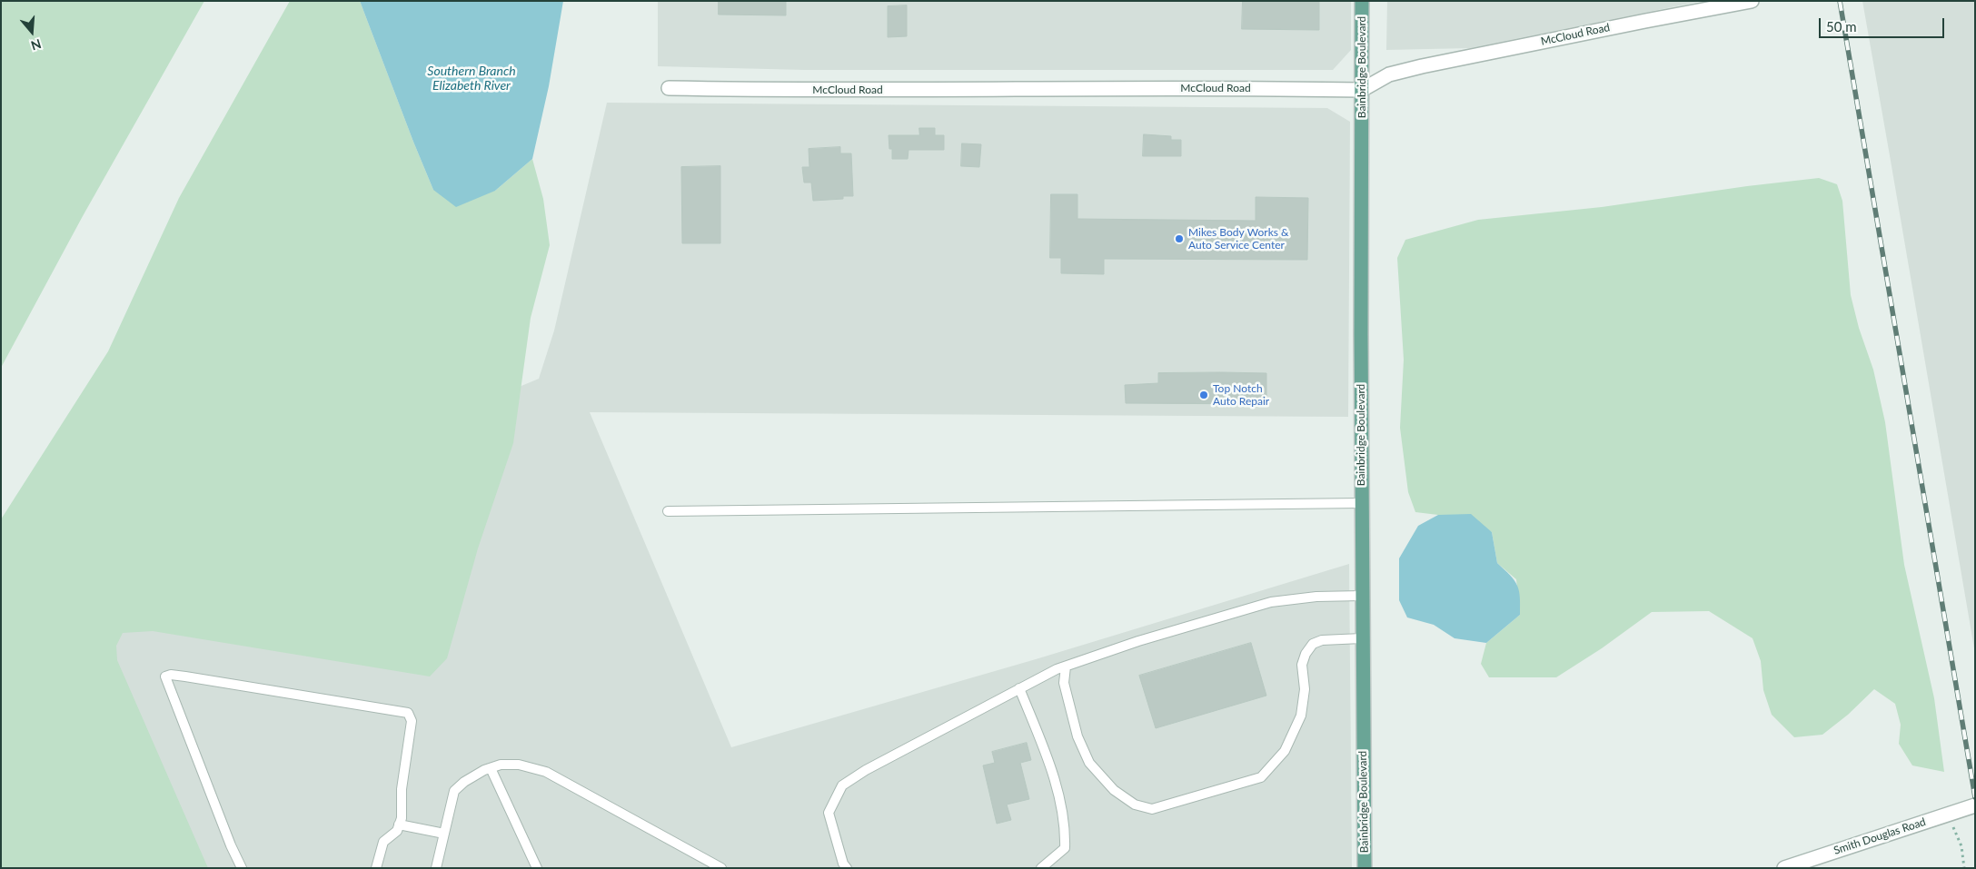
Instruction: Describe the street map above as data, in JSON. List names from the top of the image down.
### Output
{
  "streets": {
    "main road": ["Bainbridge Boulevard"],
    "street": ["McCloud Road", "Smith Douglas Road"]
  },
  "crossings": [
    ["McCloud Road", "Bainbridge Boulevard"]
  ],
  "water": ["Southern Branch Elizabeth River"],
  "places": ["Mikes Body Works & Auto Service Center", "Top Notch Auto Repair"],
  "scale_bar": "50 m",
  "north": "bottom"
}
